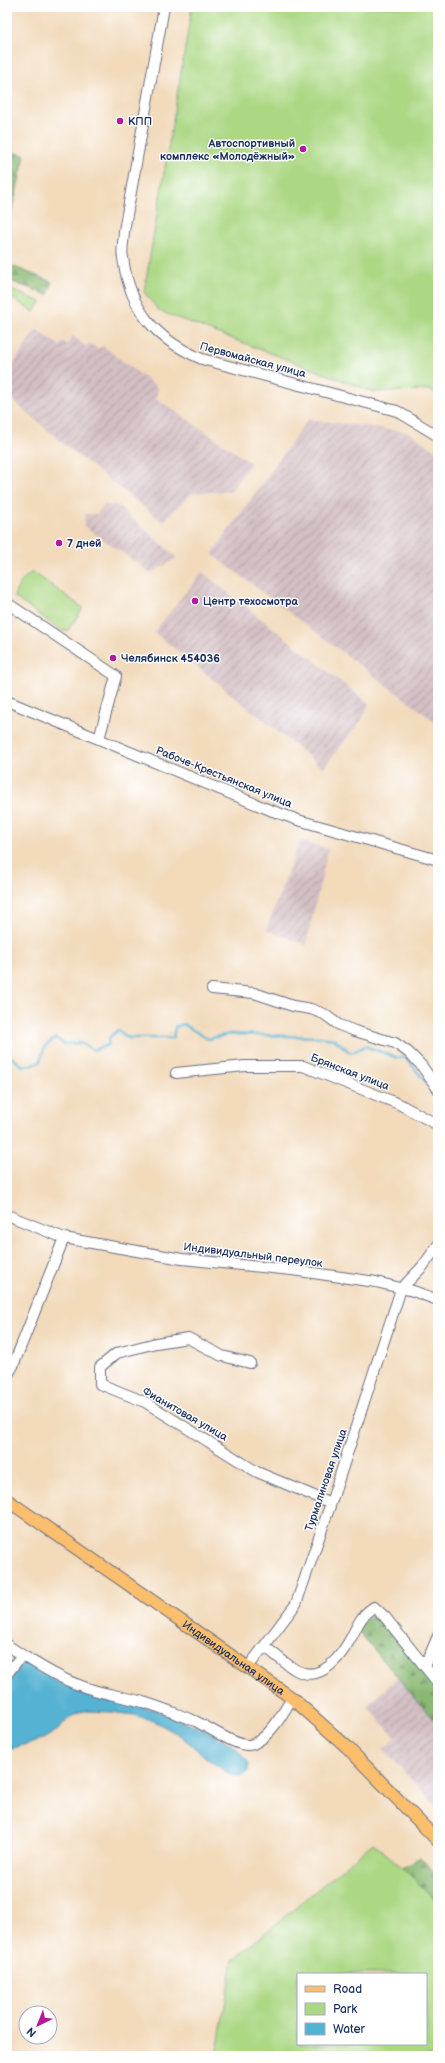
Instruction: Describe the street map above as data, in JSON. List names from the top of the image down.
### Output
{
  "streets": {
    "main road": ["Индивидуальная улица"],
    "street": [
      "Первомайская улица",
      "Рабоче-Крестьянская улица",
      "Брянская улица",
      "Индивидуальный переулок",
      "Фианитовая улица",
      "Турмалиновая улица"
    ]
  },
  "crossings": [
    ["Индивидуальный переулок", "Турмалиновая улица"],
    ["Фианитовая улица", "Турмалиновая улица"],
    ["Турмалиновая улица", "Индивидуальная улица"]
  ],
  "places": [
    "КПП",
    "Автоспортивный комплекс «Молодёжный»",
    "7 дней",
    "Центр техосмотра",
    "Челябинск 454036"
  ],
  "legend": ["Road", "Park", "Water"],
  "north": "bottom left"
}
